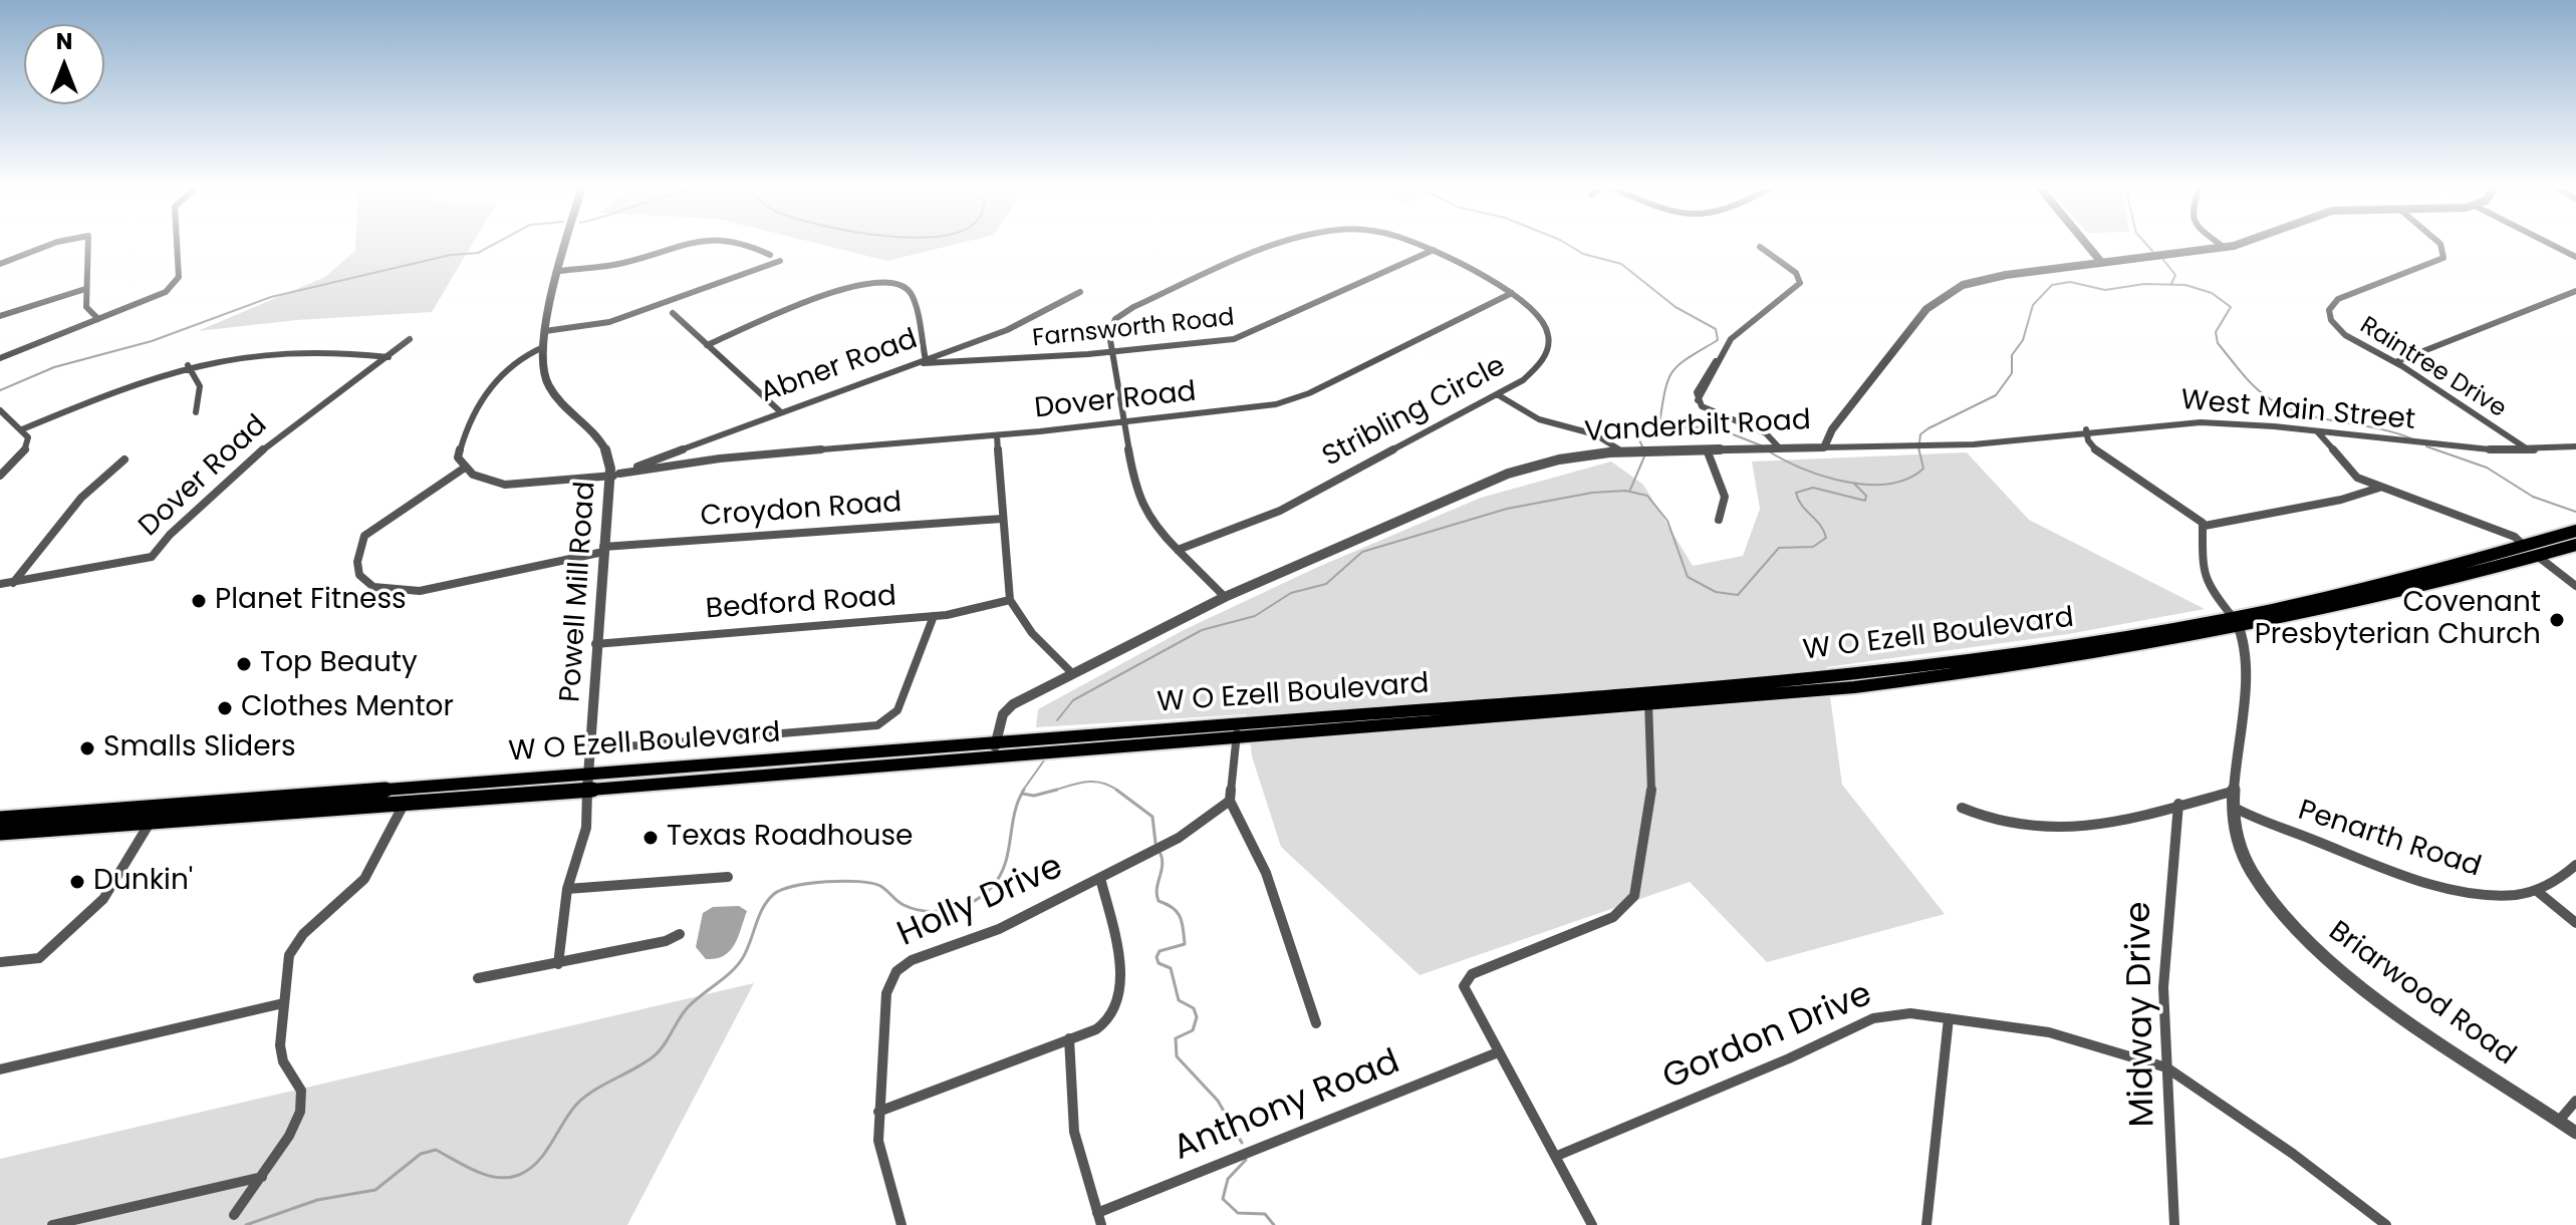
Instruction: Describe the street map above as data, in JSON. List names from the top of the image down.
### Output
{
  "streets": {
    "main road": ["W O Ezell Boulevard"],
    "street": [
      "Farnsworth Road",
      "Abner Road",
      "Raintree Drive",
      "Dover Road",
      "West Main Street",
      "Stribling Circle",
      "Vanderbilt Road",
      "Croydon Road",
      "Powell Mill Road",
      "Bedford Road",
      "Penarth Road",
      "Holly Drive",
      "Briarwood Road",
      "Midway Drive",
      "Gordon Drive",
      "Anthony Road"
    ]
  },
  "crossings": [
    ["Farnsworth Road", "Abner Road"],
    ["Farnsworth Road", "Stribling Circle"],
    ["Abner Road", "Dover Road"],
    ["Abner Road", "Powell Mill Road"],
    ["Raintree Drive", "West Main Street"],
    ["Dover Road", "Stribling Circle"],
    ["Dover Road", "Powell Mill Road"],
    ["West Main Street", "Vanderbilt Road"],
    ["Stribling Circle", "Vanderbilt Road"],
    ["Vanderbilt Road", "W O Ezell Boulevard"],
    ["Croydon Road", "Powell Mill Road"],
    ["Powell Mill Road", "Bedford Road"],
    ["Powell Mill Road", "W O Ezell Boulevard"],
    ["W O Ezell Boulevard", "Briarwood Road"],
    ["Penarth Road", "Briarwood Road"],
    ["Midway Drive", "Gordon Drive"]
  ],
  "places": [
    "Planet Fitness",
    "Covenant Presbyterian Church",
    "Top Beauty",
    "Clothes Mentor",
    "Smalls Sliders",
    "Texas Roadhouse",
    "Dunkin'"
  ],
  "north": "top"
}
